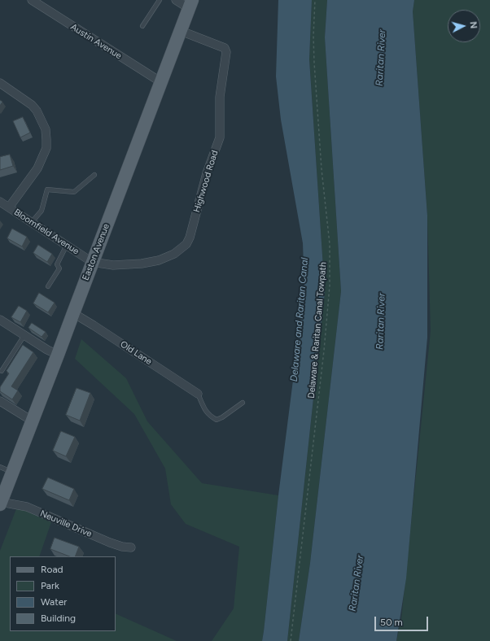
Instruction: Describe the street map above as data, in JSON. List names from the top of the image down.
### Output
{
  "streets": {
    "main road": ["Easton Avenue"],
    "street": [
      "Austin Avenue",
      "Highwood Road",
      "Bloomfield Avenue",
      "Old Lane",
      "Neuville Drive"
    ],
    "path": ["Delaware & Raritan Canal Towpath"]
  },
  "crossings": [
    ["Austin Avenue", "Easton Avenue"],
    ["Highwood Road", "Bloomfield Avenue"],
    ["Highwood Road", "Easton Avenue"],
    ["Bloomfield Avenue", "Easton Avenue"],
    ["Easton Avenue", "Old Lane"],
    ["Easton Avenue", "Neuville Drive"]
  ],
  "water": ["Raritan River", "Delaware and Raritan Canal"],
  "legend": [
    "Road",
    "Park",
    "Water",
    "Building"
  ],
  "scale_bar": "50 m",
  "north": "right"
}
